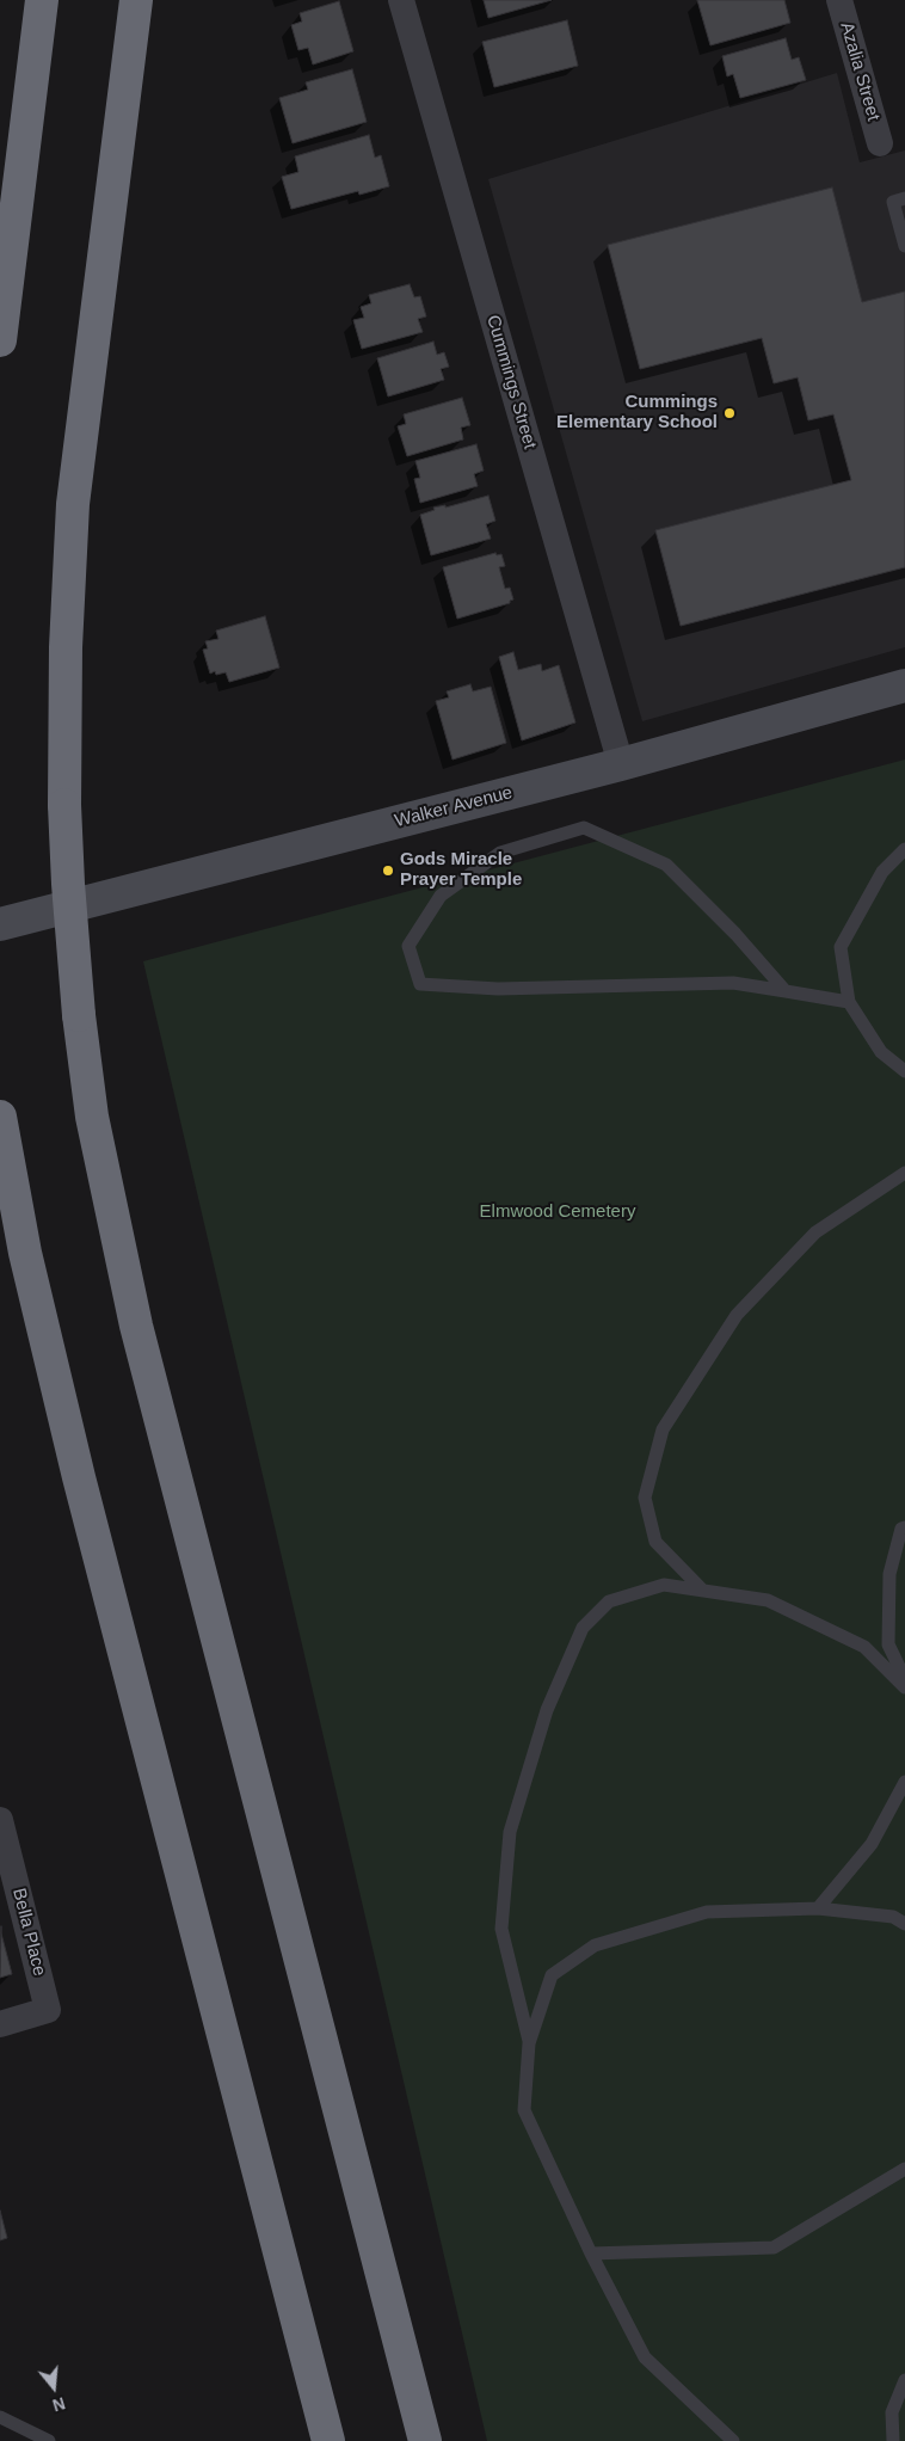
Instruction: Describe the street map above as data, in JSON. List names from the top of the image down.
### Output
{
  "streets": {
    "street": [
      "Azalia Street",
      "Cummings Street",
      "Walker Avenue",
      "Bella Place"
    ]
  },
  "crossings": [
    ["Cummings Street", "Walker Avenue"]
  ],
  "parks": ["Elmwood Cemetery"],
  "places": ["Cummings Elementary School", "Gods Miracle Prayer Temple"],
  "north": "bottom"
}
